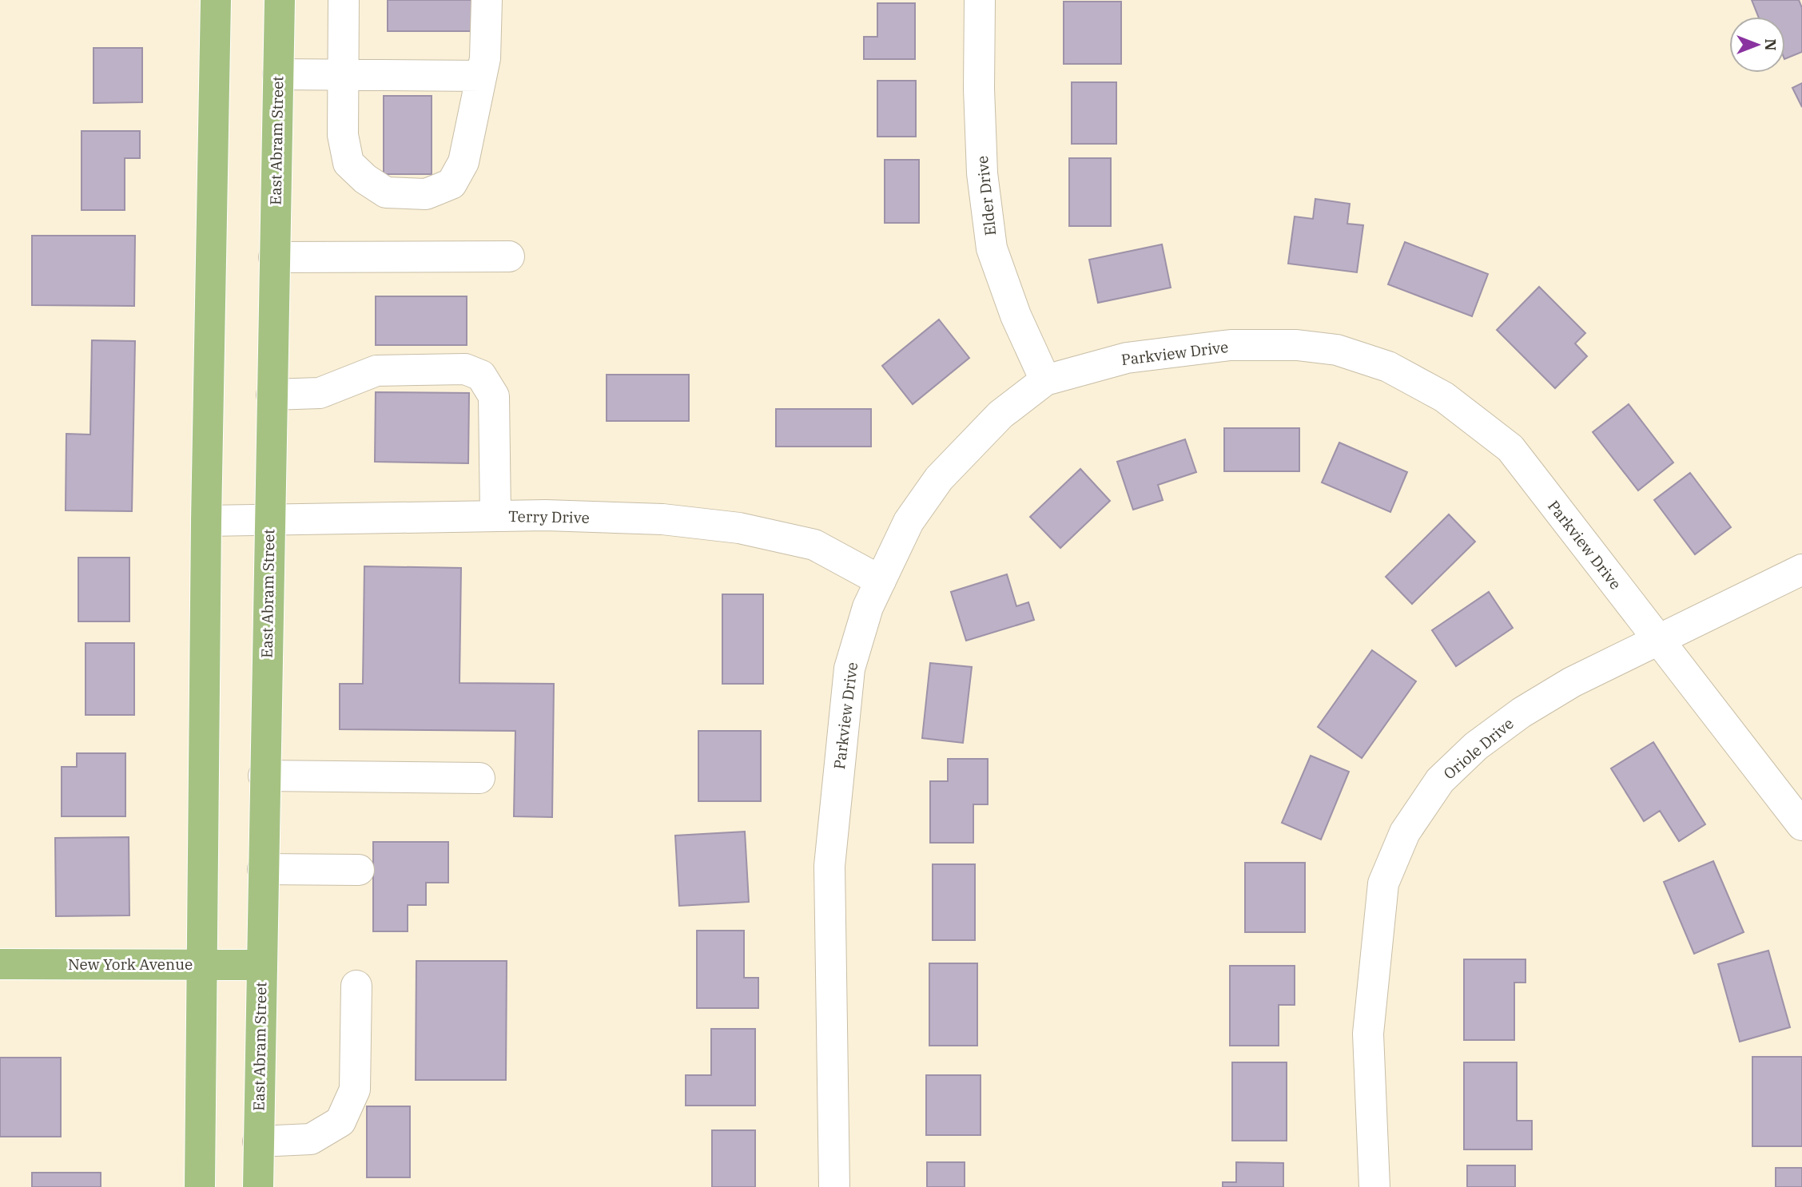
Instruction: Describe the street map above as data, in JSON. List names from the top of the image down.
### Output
{
  "streets": {
    "main road": ["East Abram Street", "New York Avenue"],
    "street": [
      "Elder Drive",
      "Parkview Drive",
      "Terry Drive",
      "Oriole Drive"
    ]
  },
  "crossings": [
    ["East Abram Street", "Terry Drive"],
    ["East Abram Street", "New York Avenue"],
    ["Elder Drive", "Parkview Drive"],
    ["Parkview Drive", "Terry Drive"],
    ["Parkview Drive", "Oriole Drive"]
  ],
  "north": "right"
}
